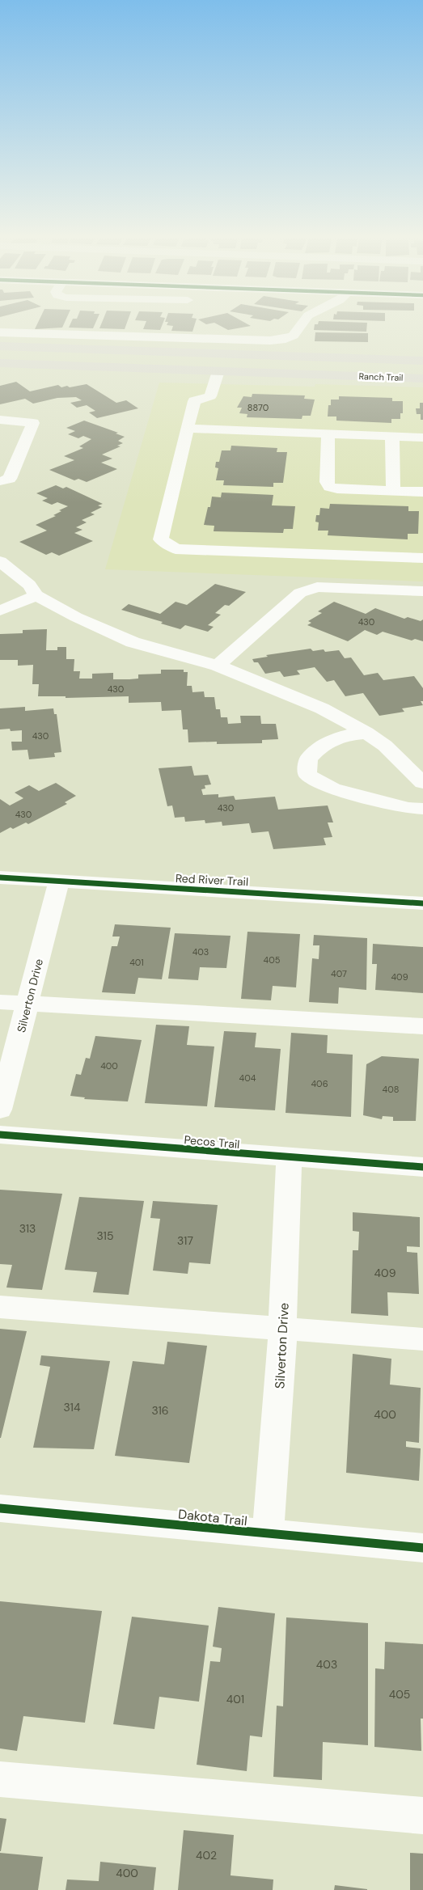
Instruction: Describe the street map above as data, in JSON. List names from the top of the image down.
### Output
{
  "streets": {
    "main road": ["Ranch Trail"],
    "street": [
      "Red River Trail",
      "Silverton Drive",
      "Pecos Trail",
      "Dakota Trail"
    ]
  },
  "crossings": [
    ["Red River Trail", "Silverton Drive"],
    ["Silverton Drive", "Pecos Trail"],
    ["Silverton Drive", "Dakota Trail"]
  ],
  "house_numbers": [
    "8870",
    "430",
    "430",
    "430",
    "430",
    "430",
    "403",
    "405",
    "401",
    "407",
    "409",
    "400",
    "404",
    "406",
    "408",
    "313",
    "315",
    "317",
    "409",
    "314",
    "316",
    "400",
    "403",
    "405",
    "401",
    "402",
    "400"
  ]
}
